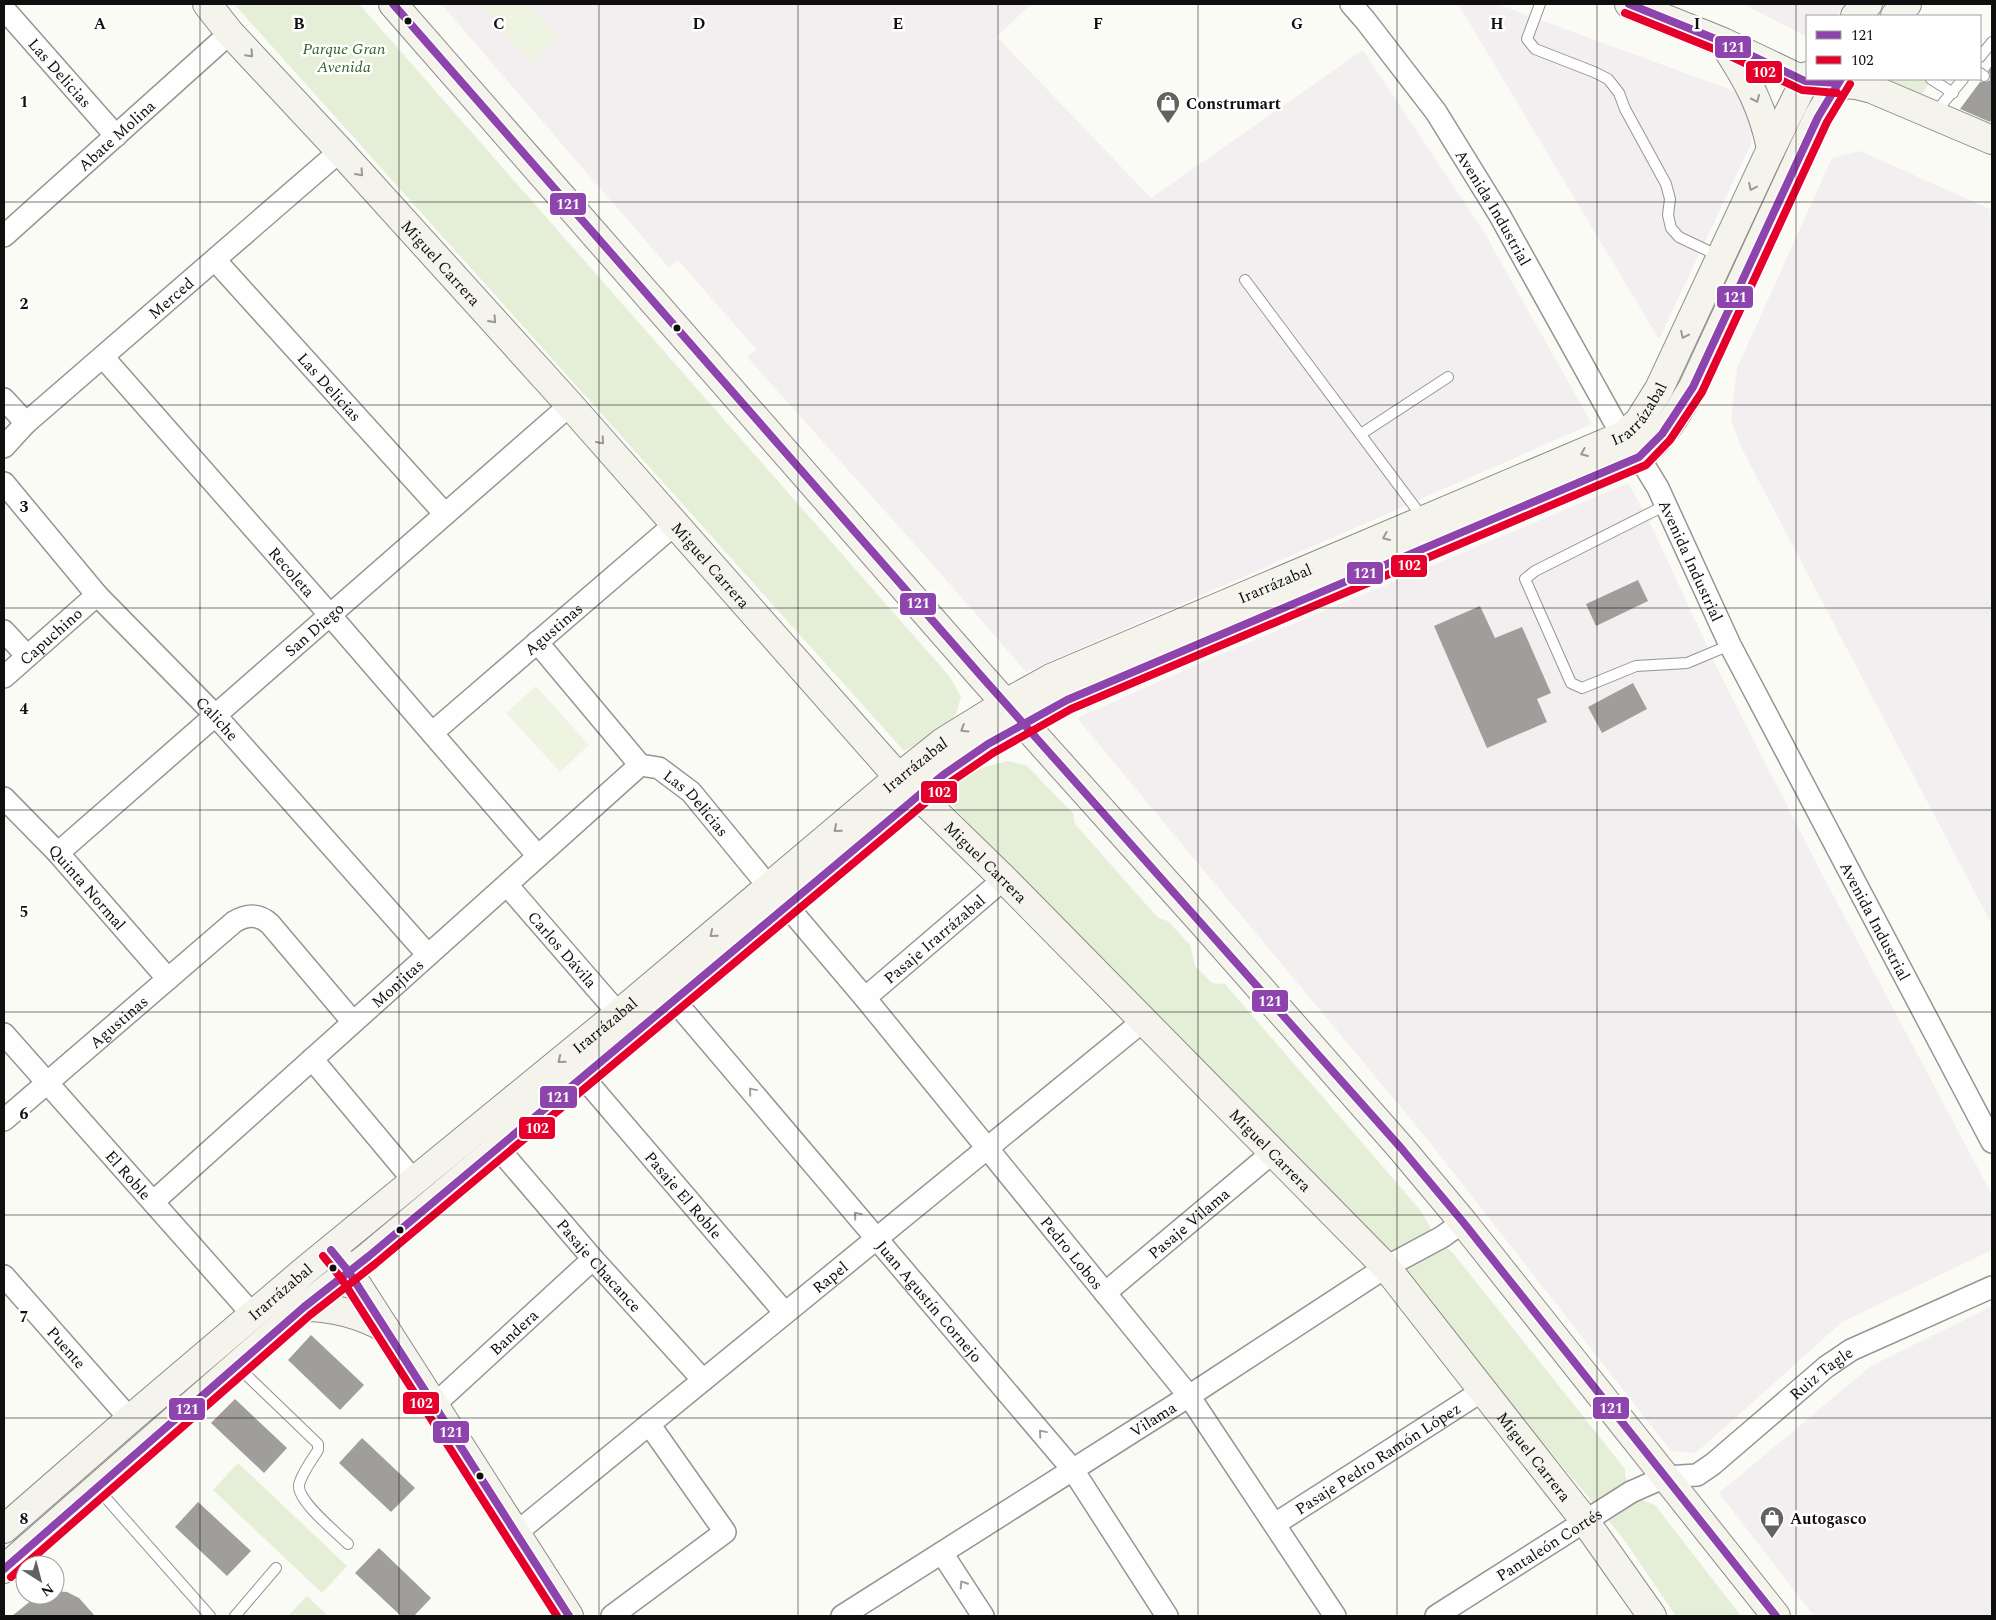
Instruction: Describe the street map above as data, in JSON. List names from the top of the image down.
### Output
{
  "streets": {
    "main road": ["Miguel Carrera", "Irarrázabal"],
    "street": [
      "Las Delicias",
      "Abate Molina",
      "Avenida Industrial",
      "Merced",
      "Recoleta",
      "San Diego",
      "Agustinas",
      "Capuchino",
      "Caliche",
      "Quinta Normal",
      "Pasaje Irarrázabal",
      "Carlos Dávila",
      "Monjitas",
      "El Roble",
      "Pasaje El Roble",
      "Pasaje Vilama",
      "Pedro Lobos",
      "Pasaje Chacance",
      "Rapel",
      "Juan Agustín Cornejo",
      "Bandera",
      "Puente",
      "Ruiz Tagle",
      "Vilama",
      "Pasaje Pedro Ramón López",
      "Pantaleón Cortés"
    ]
  },
  "crossings": [
    ["Las Delicias", "Abate Molina"],
    ["Las Delicias", "Merced"],
    ["Las Delicias", "Irarrázabal"],
    ["Las Delicias", "San Diego"],
    ["Las Delicias", "Agustinas"],
    ["Las Delicias", "Monjitas"],
    ["Las Delicias", "Pedro Lobos"],
    ["Abate Molina", "Miguel Carrera"],
    ["Avenida Industrial", "Irarrázabal"],
    ["Miguel Carrera", "Merced"],
    ["Miguel Carrera", "Irarrázabal"],
    ["Miguel Carrera", "San Diego"],
    ["Miguel Carrera", "Agustinas"],
    ["Miguel Carrera", "Pasaje Irarrázabal"],
    ["Miguel Carrera", "Pasaje Vilama"],
    ["Miguel Carrera", "Rapel"],
    ["Miguel Carrera", "Vilama"],
    ["Miguel Carrera", "Pasaje Pedro Ramón López"],
    ["Miguel Carrera", "Pantaleón Cortés"],
    ["Merced", "Recoleta"],
    ["Irarrázabal", "Carlos Dávila"],
    ["Irarrázabal", "El Roble"],
    ["Irarrázabal", "Pasaje El Roble"],
    ["Irarrázabal", "Pedro Lobos"],
    ["Irarrázabal", "Pasaje Chacance"],
    ["Irarrázabal", "Juan Agustín Cornejo"],
    ["Irarrázabal", "Puente"],
    ["Recoleta", "San Diego"],
    ["Recoleta", "Agustinas"],
    ["Recoleta", "Monjitas"],
    ["San Diego", "Caliche"],
    ["San Diego", "Quinta Normal"],
    ["Agustinas", "Quinta Normal"],
    ["Agustinas", "Monjitas"],
    ["Agustinas", "El Roble"],
    ["Capuchino", "Caliche"],
    ["Caliche", "Monjitas"],
    ["Pasaje Irarrázabal", "Pedro Lobos"],
    ["Carlos Dávila", "Monjitas"],
    ["Monjitas", "El Roble"],
    ["Pasaje El Roble", "Rapel"],
    ["Pasaje Vilama", "Pedro Lobos"],
    ["Pedro Lobos", "Rapel"],
    ["Pedro Lobos", "Vilama"],
    ["Pedro Lobos", "Pasaje Pedro Ramón López"],
    ["Pasaje Chacance", "Rapel"],
    ["Pasaje Chacance", "Bandera"],
    ["Rapel", "Juan Agustín Cornejo"],
    ["Juan Agustín Cornejo", "Vilama"],
    ["Ruiz Tagle", "Pantaleón Cortés"]
  ],
  "one_way": ["Juan Agustín Cornejo"],
  "parks": ["Parque Gran Avenida"],
  "places": {
    "shop": ["Construmart", "Autogasco"]
  },
  "lines": ["transit line 121", "transit line 102"],
  "legend": ["121", "102"],
  "north": "bottom right",
  "grid": {
    "columns": [
      "A",
      "B",
      "C",
      "D",
      "E",
      "F",
      "G",
      "H",
      "I"
    ],
    "rows": [
      "1",
      "2",
      "3",
      "4",
      "5",
      "6",
      "7",
      "8"
    ]
  }
}
